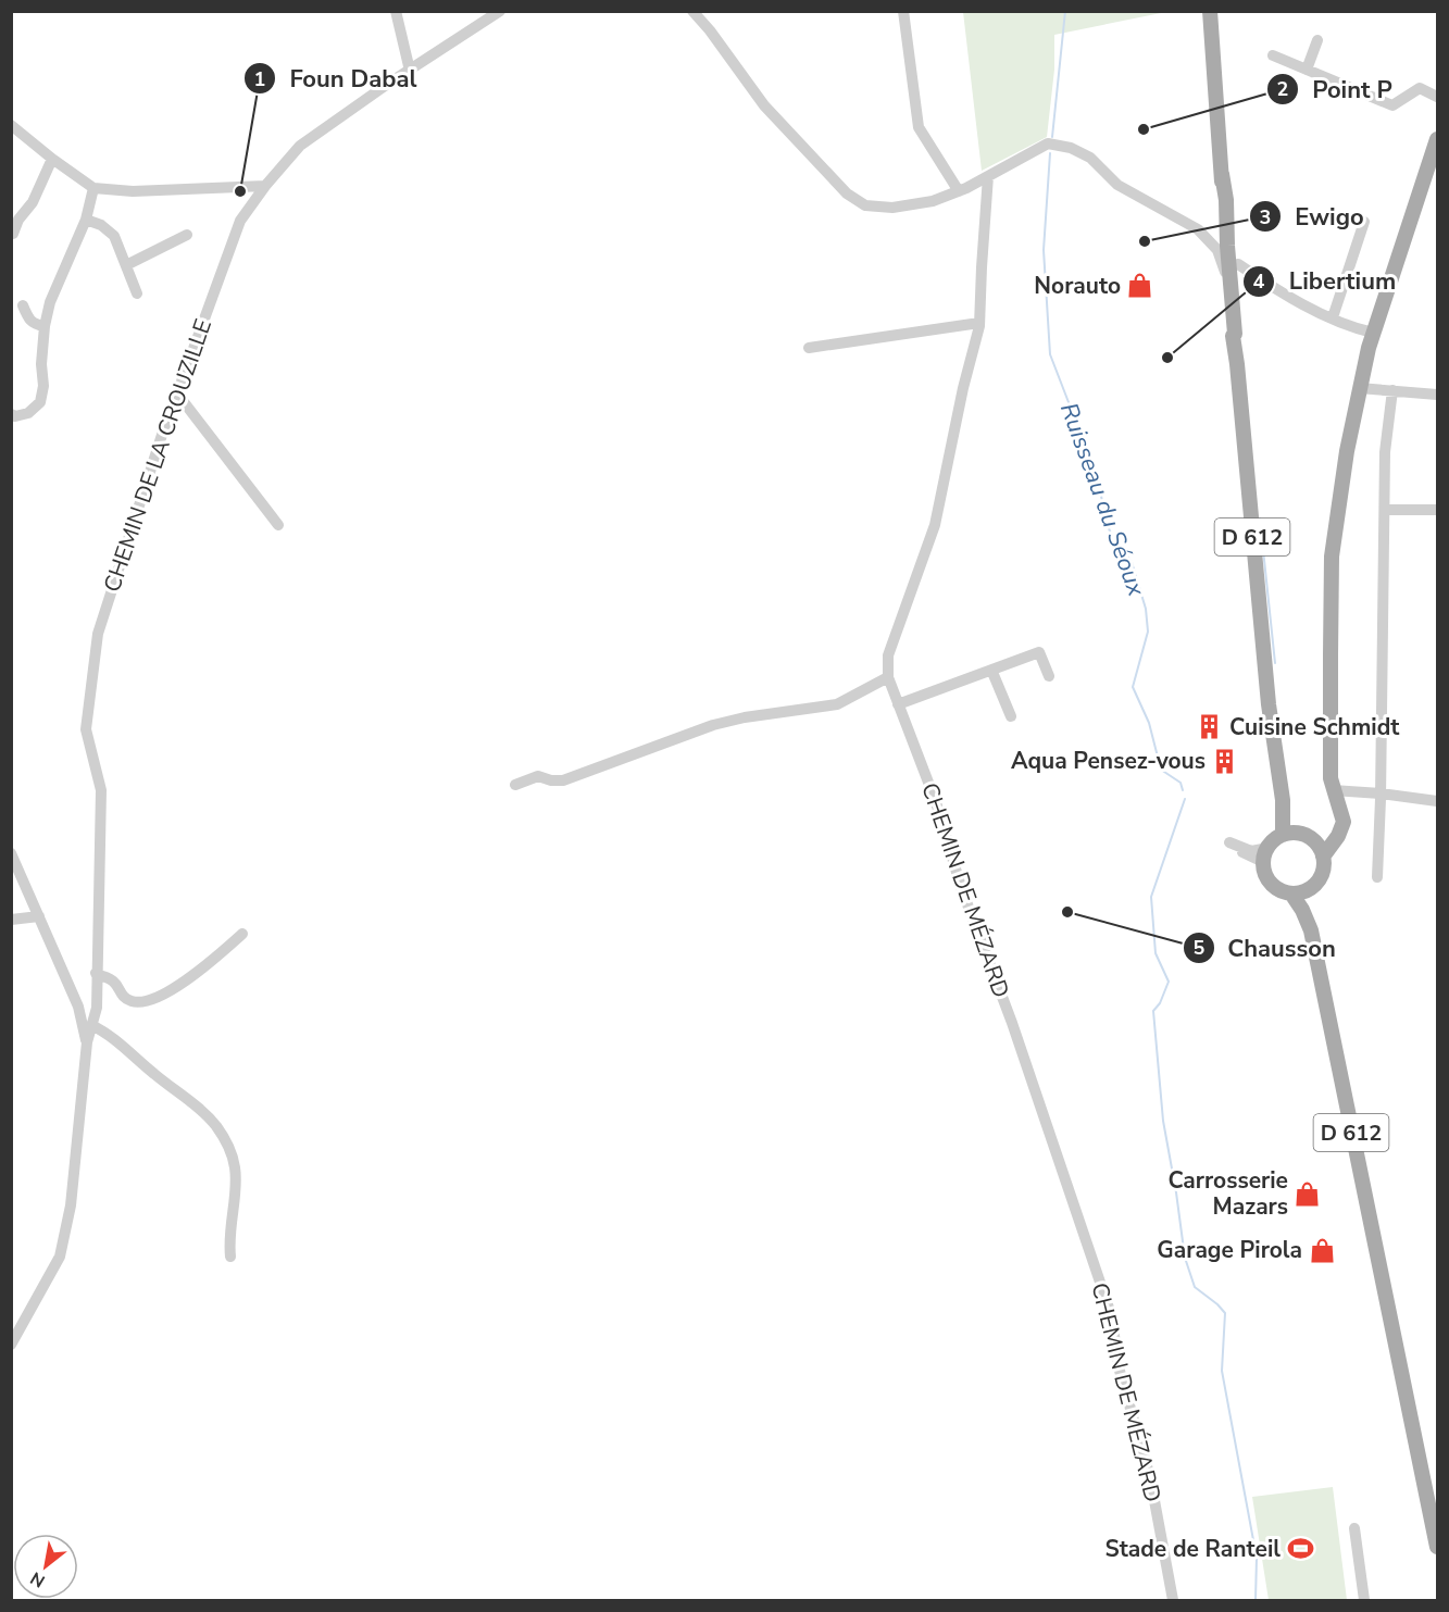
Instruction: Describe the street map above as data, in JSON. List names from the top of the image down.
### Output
{
  "streets": {
    "main road": ["D 612"],
    "street": ["CHEMIN DE LA CROUZILLE", "CHEMIN DE MÉZARD"]
  },
  "water": ["Ruisseau du Séoux"],
  "places": {
    "other": [
      "Point P",
      "Foun Dabal",
      "Ewigo",
      "Libertium",
      "Chausson"
    ],
    "shop": ["Norauto", "Carrosserie Mazars", "Garage Pirola"],
    "building": ["Cuisine Schmidt", "Aqua Pensez-vous"],
    "sports": ["Stade de Ranteil"]
  },
  "north": "bottom left"
}
